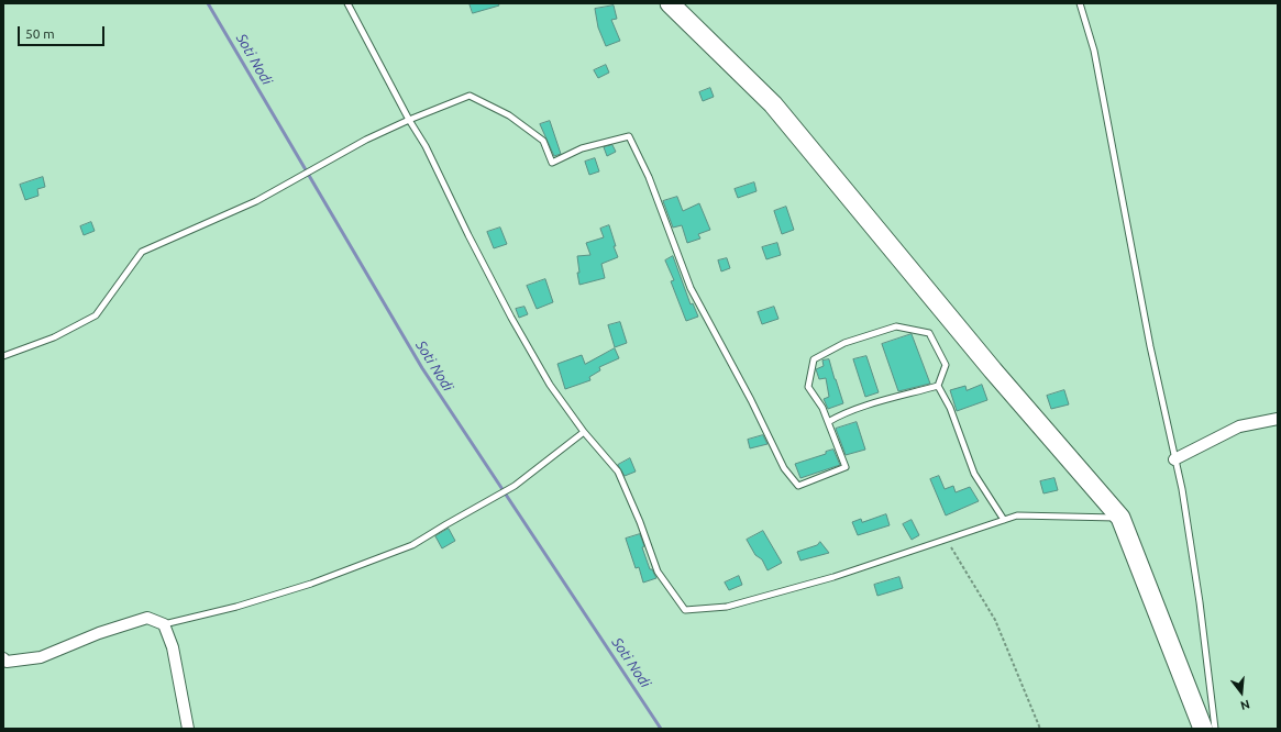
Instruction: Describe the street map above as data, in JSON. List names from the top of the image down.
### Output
{
  "water": ["Soti Nodi"],
  "scale_bar": "50 m",
  "north": "bottom"
}
